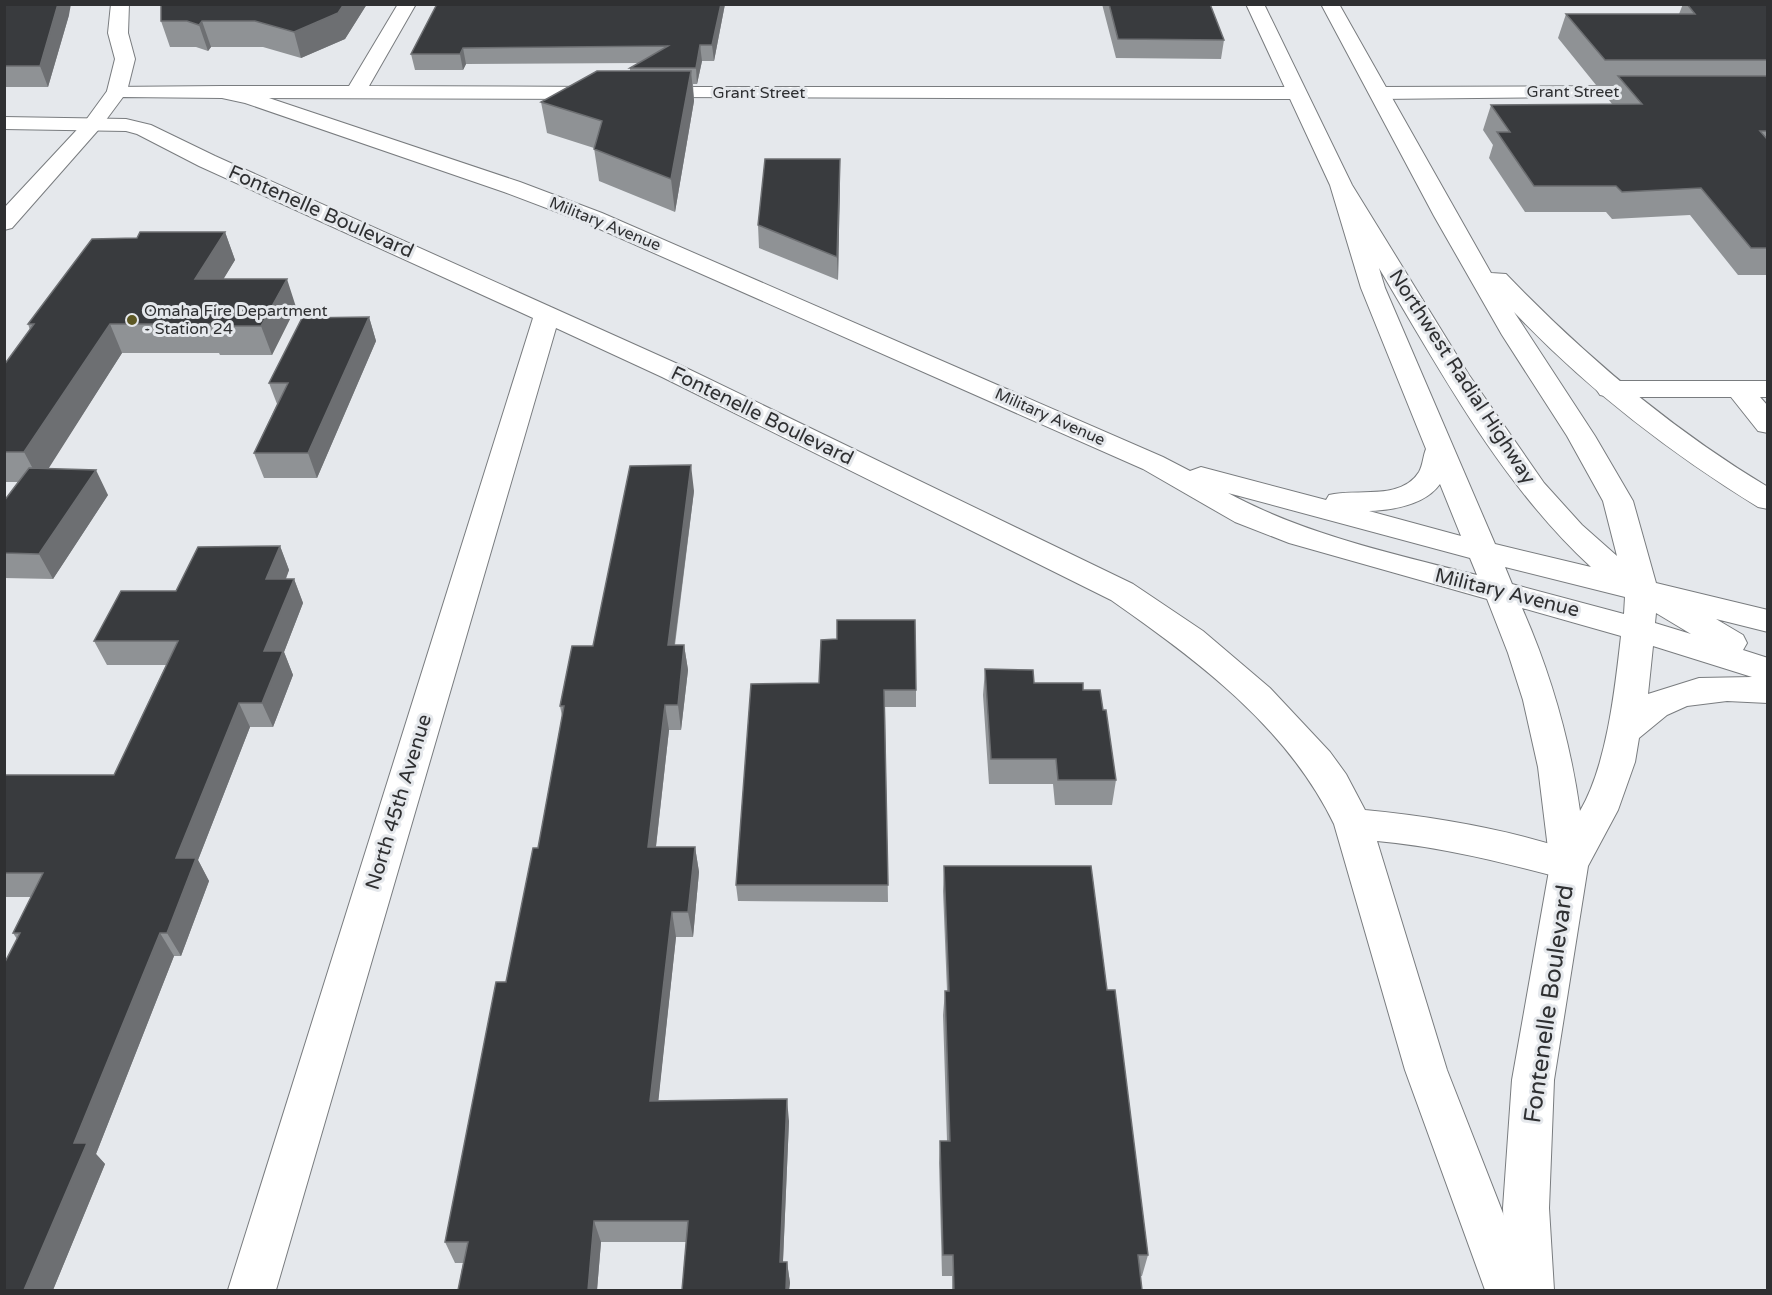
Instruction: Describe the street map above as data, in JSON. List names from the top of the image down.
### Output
{
  "streets": {
    "main road": [
      "Grant Street",
      "Fontenelle Boulevard",
      "Military Avenue",
      "Northwest Radial Highway",
      "North 45th Avenue"
    ]
  },
  "crossings": [
    ["Grant Street", "Military Avenue"],
    ["Grant Street", "Northwest Radial Highway"],
    ["Fontenelle Boulevard", "North 45th Avenue"],
    ["Military Avenue", "Northwest Radial Highway"]
  ],
  "places": ["Omaha Fire Department - Station 24"]
}
